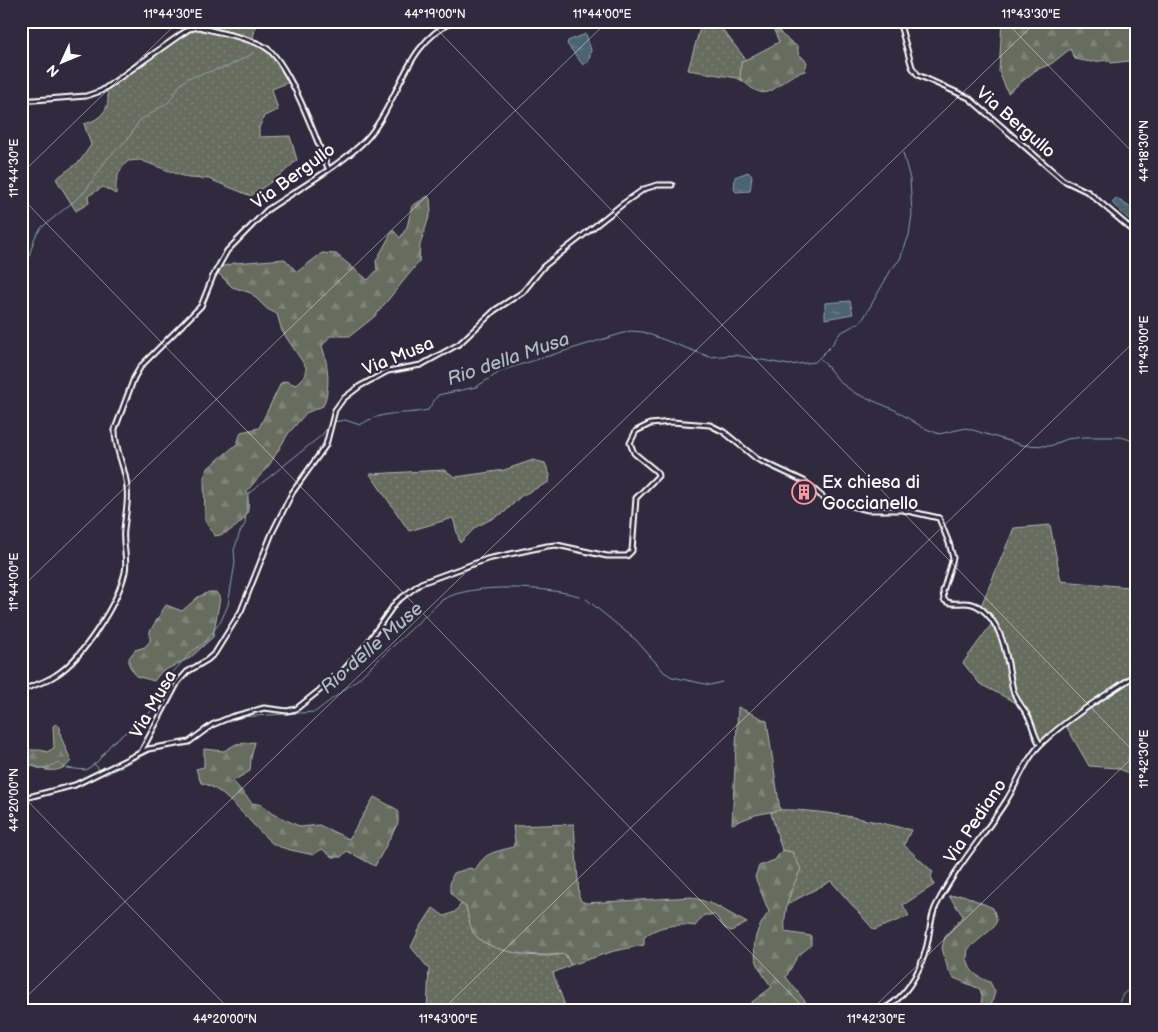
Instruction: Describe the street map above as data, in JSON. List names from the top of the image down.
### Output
{
  "streets": {
    "street": ["Via Bergullo", "Via Musa", "Via Pediano"]
  },
  "water": ["Rio della Musa", "Rio delle Muse"],
  "places": {
    "building": ["Ex chiesa di Goccianello"]
  },
  "north": "bottom left",
  "coordinates": [
    "11°44'30\"E",
    "44°19'00\"N",
    "11°44'00\"E",
    "11°43'30\"E",
    "44°18'30\"N",
    "11°43'00\"E",
    "11°42'30\"E",
    "44°20'00\"N"
  ]
}
